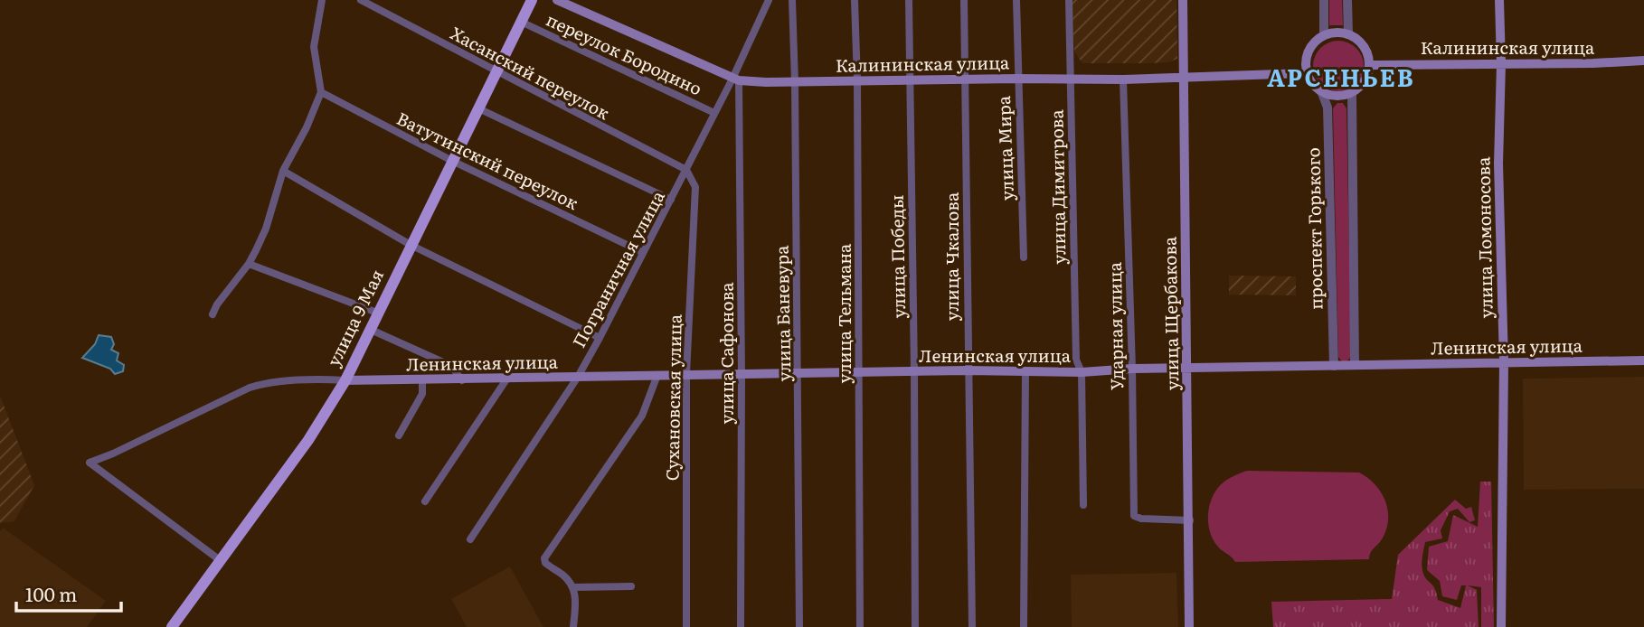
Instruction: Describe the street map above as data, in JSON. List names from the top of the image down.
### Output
{
  "streets": {
    "main road": [
      "Калининская улица",
      "улица Ломоносова",
      "улица Щербакова",
      "улица 9 Мая",
      "Ленинская улица"
    ],
    "street": [
      "переулок Бородино",
      "Хасанский переулок",
      "улица Мира",
      "Ватутинский переулок",
      "улица Димитрова",
      "проспект Горького",
      "улица Победы",
      "улица Чкалова",
      "Пограничная улица",
      "улица Баневура",
      "улица Тельмана",
      "Ударная улица",
      "улица Сафонова",
      "Сухановская улица"
    ]
  },
  "crossings": [
    ["Калининская улица", "улица Мира"],
    ["Калининская улица", "улица Димитрова"],
    ["Калининская улица", "проспект Горького"],
    ["Калининская улица", "улица Ломоносова"],
    ["Калининская улица", "улица Победы"],
    ["Калининская улица", "улица Чкалова"],
    ["Калининская улица", "Пограничная улица"],
    ["Калининская улица", "улица Баневура"],
    ["Калининская улица", "улица Тельмана"],
    ["Калининская улица", "улица Щербакова"],
    ["Калининская улица", "Ударная улица"],
    ["Калининская улица", "улица Сафонова"],
    ["переулок Бородино", "Пограничная улица"],
    ["переулок Бородино", "улица 9 Мая"],
    ["Хасанский переулок", "Пограничная улица"],
    ["Хасанский переулок", "улица 9 Мая"],
    ["Хасанский переулок", "Сухановская улица"],
    ["Ватутинский переулок", "Пограничная улица"],
    ["Ватутинский переулок", "улица 9 Мая"],
    ["улица Димитрова", "Ленинская улица"],
    ["проспект Горького", "Ленинская улица"],
    ["улица Ломоносова", "Ленинская улица"],
    ["улица Победы", "Ленинская улица"],
    ["улица Чкалова", "Ленинская улица"],
    ["Пограничная улица", "Ленинская улица"],
    ["Пограничная улица", "улица Сафонова"],
    ["Пограничная улица", "Сухановская улица"],
    ["улица Баневура", "Ленинская улица"],
    ["улица Тельмана", "Ленинская улица"],
    ["улица Щербакова", "Ударная улица"],
    ["улица Щербакова", "Ленинская улица"],
    ["улица 9 Мая", "Ленинская улица"],
    ["Ударная улица", "Ленинская улица"],
    ["Ленинская улица", "улица Сафонова"],
    ["Ленинская улица", "Сухановская улица"]
  ],
  "districts": ["АРСЕНЬЕВ"],
  "scale_bar": "100 m"
}
